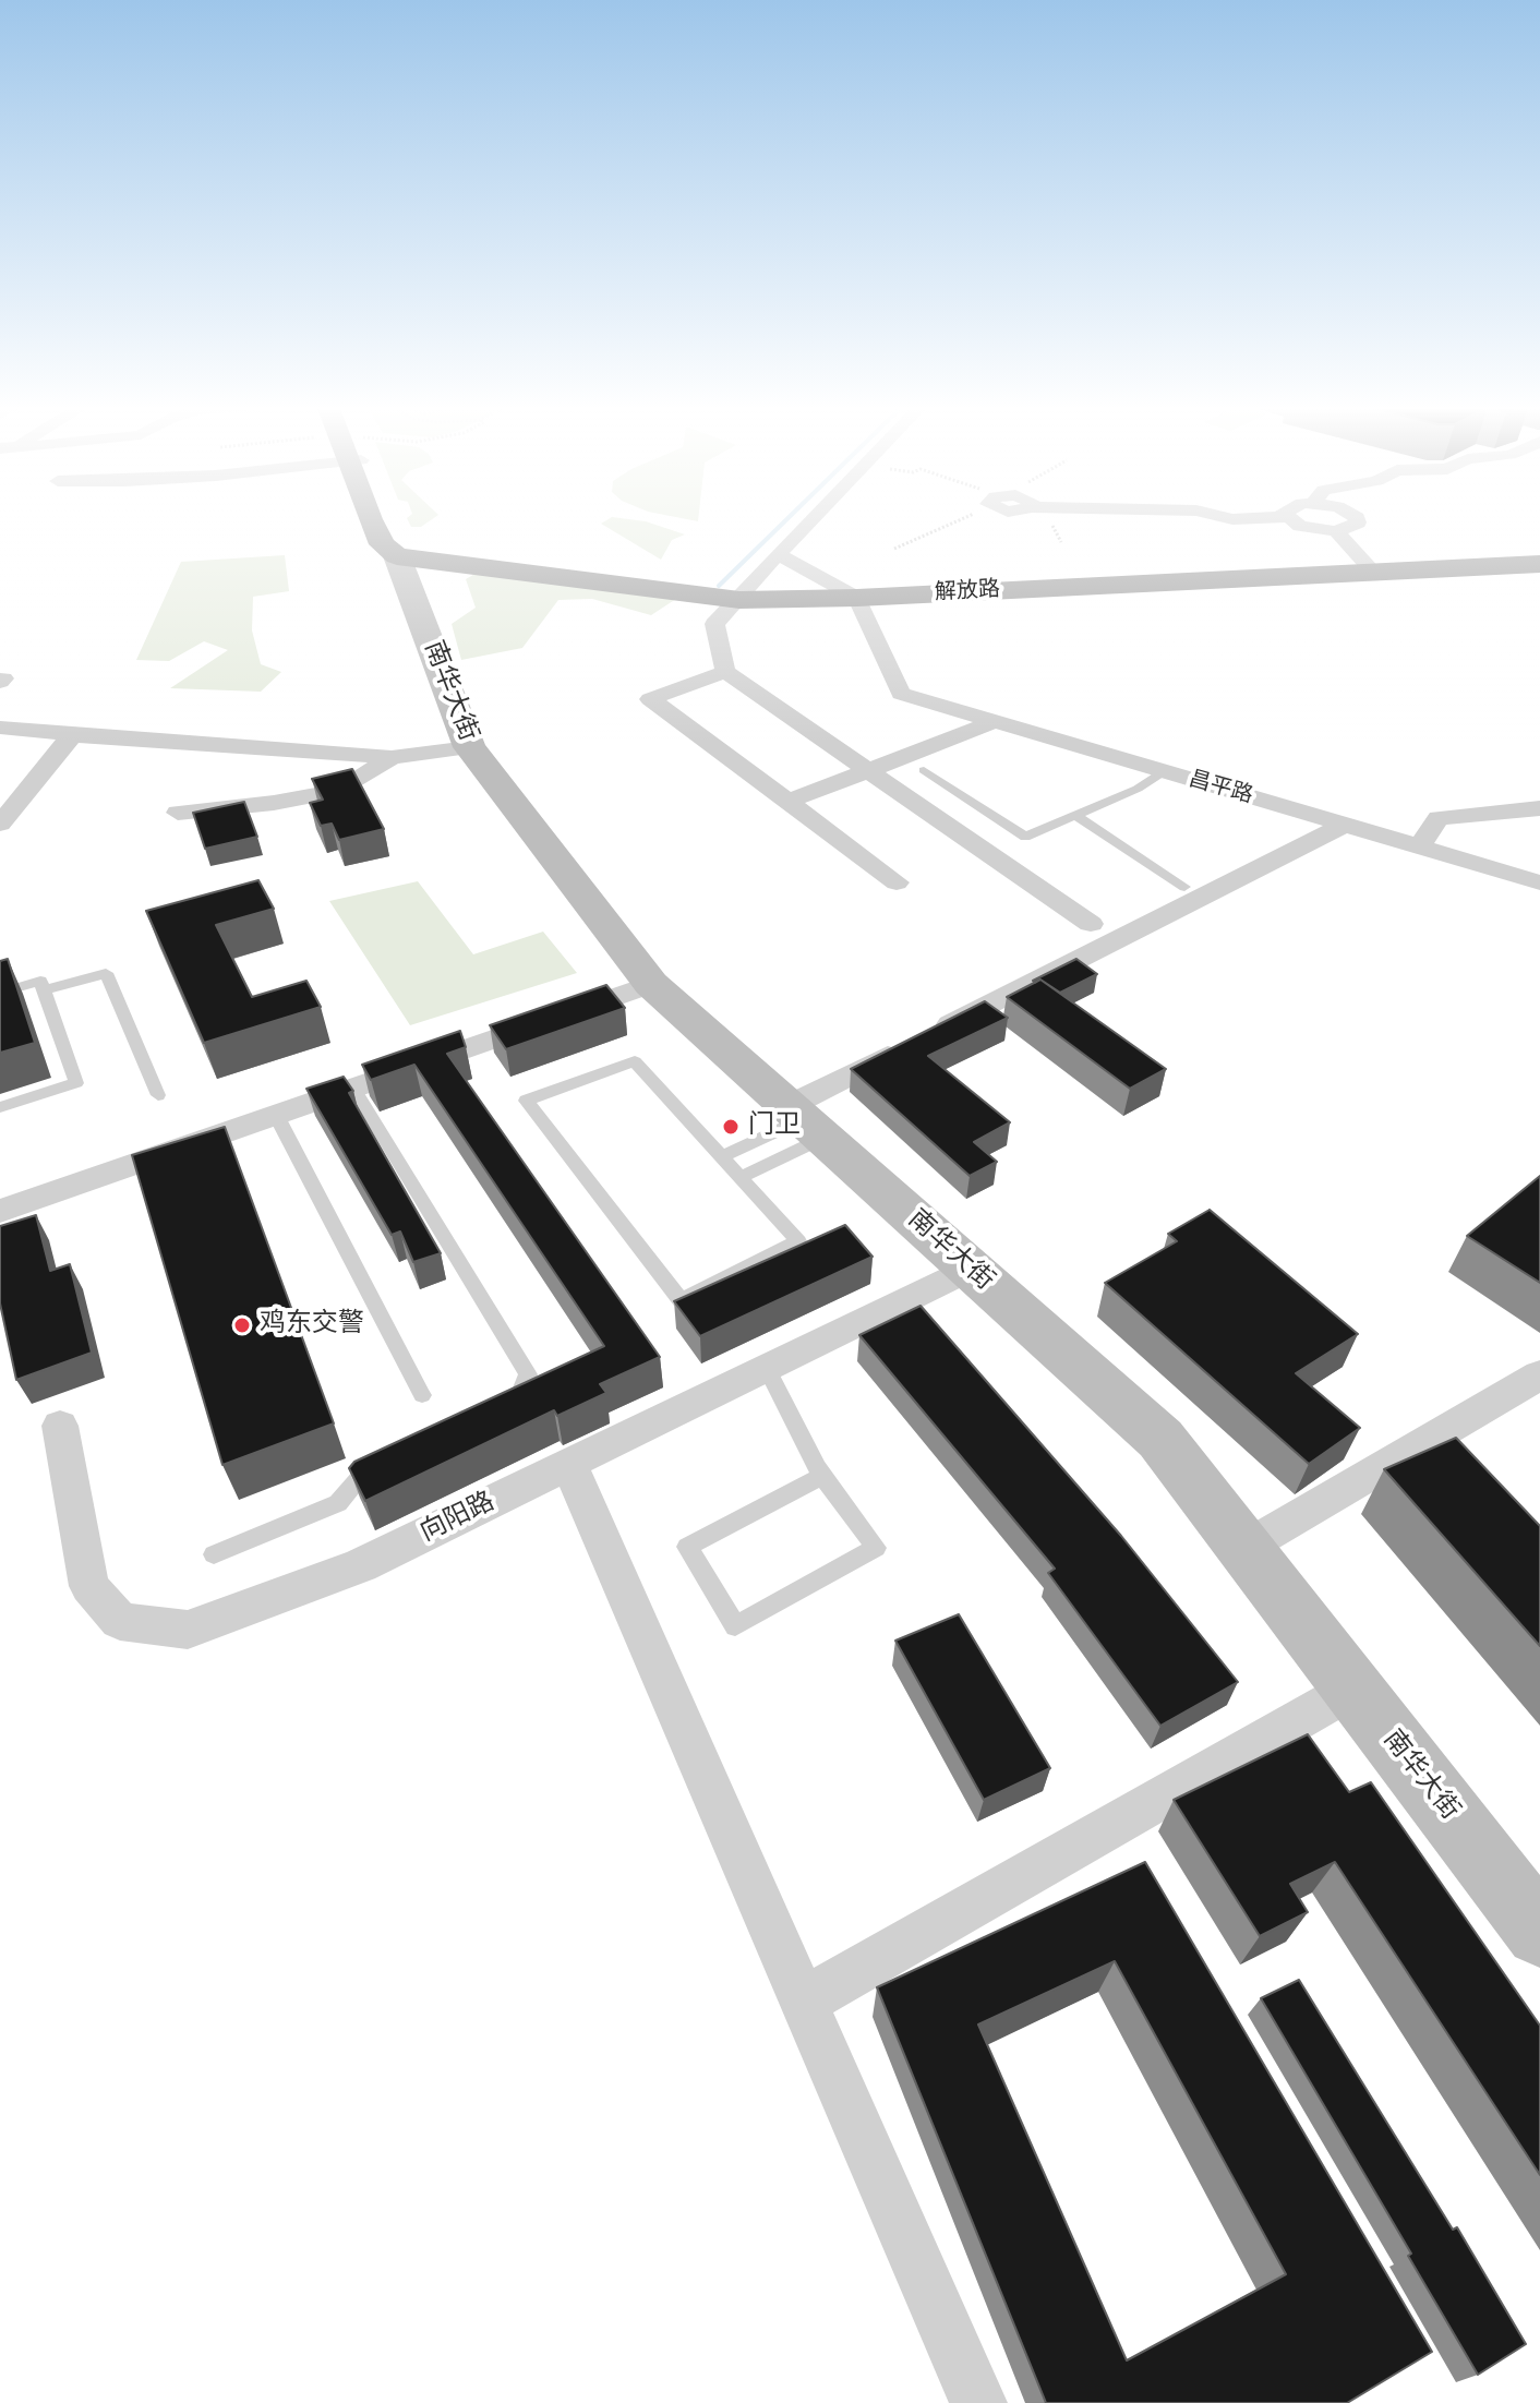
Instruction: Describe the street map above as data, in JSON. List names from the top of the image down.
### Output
{
  "streets": {
    "highway": ["解放路", "南华大街"],
    "street": ["昌平路", "向阳路"]
  },
  "crossings": [
    ["解放路", "南华大街"],
    ["解放路", "昌平路"],
    ["南华大街", "向阳路"]
  ],
  "places": ["门卫", "鸡东交警"]
}
